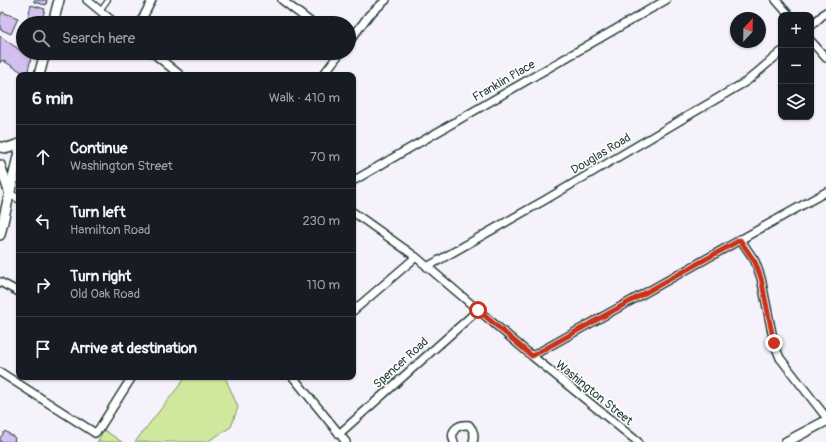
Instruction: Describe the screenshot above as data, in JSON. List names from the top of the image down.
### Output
{
  "streets": {
    "street": [
      "Franklin Place",
      "Douglas Road",
      "Spencer Road",
      "Washington Street"
    ]
  },
  "crossings": [
    ["Douglas Road", "Washington Street"],
    ["Spencer Road", "Washington Street"]
  ],
  "north": "top",
  "page": {
    "map_buttons": ["+", "−"],
    "search": "Search here",
    "heading": ["6 min", "Walk · 410 m"],
    "list": [
      ["Continue", "Washington Street", "70 m"],
      ["Turn left", "Hamilton Road", "230 m"],
      ["Turn right", "Old Oak Road", "110 m"],
      "Arrive at destination"
    ]
  }
}
